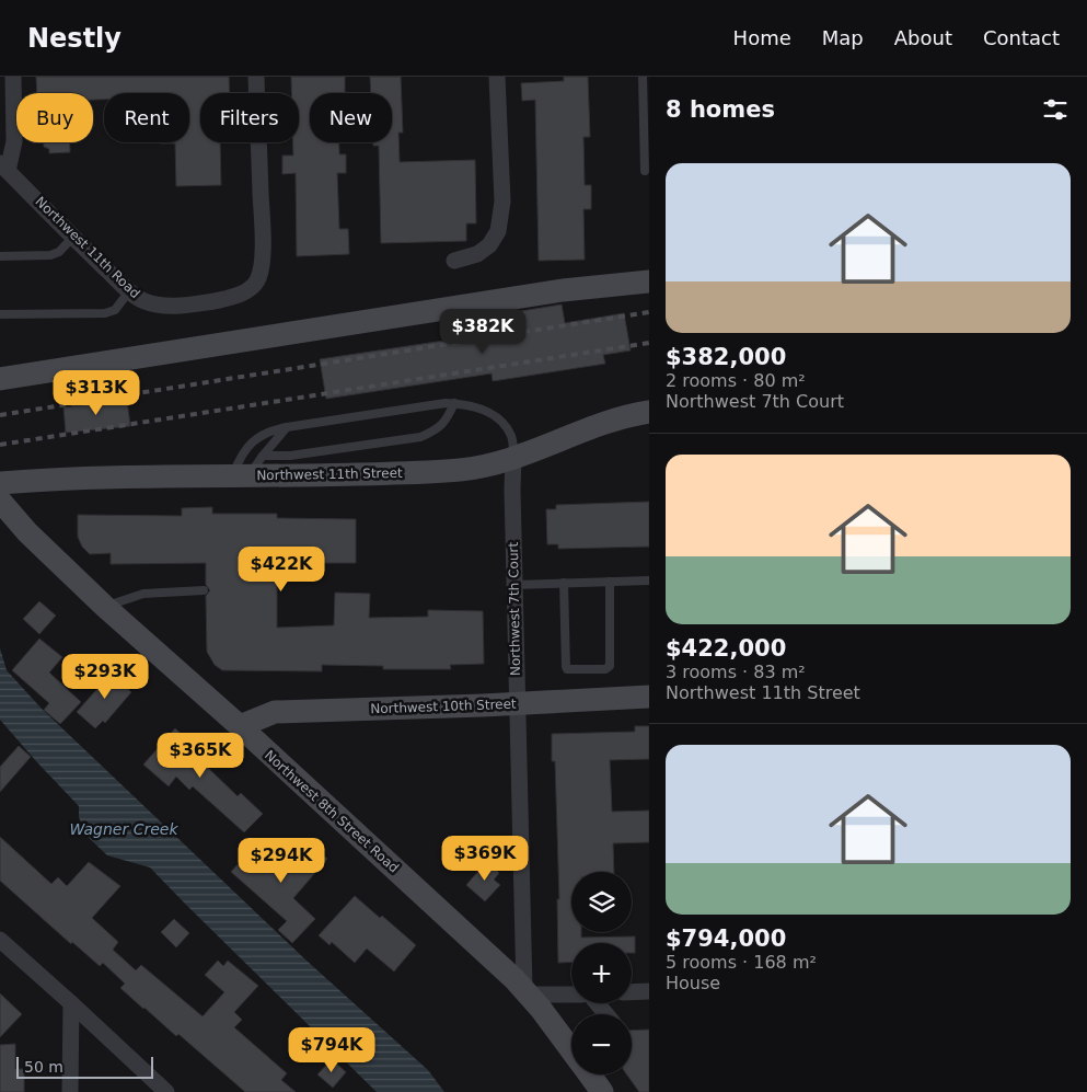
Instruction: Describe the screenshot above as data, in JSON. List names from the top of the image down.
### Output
{
  "streets": {
    "street": [
      "Northwest 11th Road",
      "Northwest 11th Street",
      "Northwest 7th Court",
      "Northwest 10th Street",
      "Northwest 8th Street Road"
    ]
  },
  "crossings": [
    ["Northwest 11th Street", "Northwest 7th Court"],
    ["Northwest 7th Court", "Northwest 10th Street"],
    ["Northwest 7th Court", "Northwest 8th Street Road"],
    ["Northwest 10th Street", "Northwest 8th Street Road"]
  ],
  "water": ["Wagner Creek"],
  "scale_bar": "50 m",
  "page": {
    "header": "Nestly",
    "nav": [
      "Home",
      "Map",
      "About",
      "Contact"
    ],
    "heading": "8 homes",
    "chip": [
      "Buy",
      "Rent",
      "Filters",
      "New"
    ],
    "list": [
      {
        "name": "$382,000",
        "note": "2 rooms · 80 m² · Northwest 7th Court"
      },
      {
        "name": "$422,000",
        "note": "3 rooms · 83 m² · Northwest 11th Street"
      },
      {
        "name": "$794,000",
        "note": "5 rooms · 168 m² · House"
      }
    ],
    "price": [
      "$382K",
      "$313K",
      "$422K",
      "$293K",
      "$365K",
      "$369K",
      "$294K",
      "$794K"
    ],
    "map_buttons": ["+", "−"],
    "scale": "50 m"
  }
}
